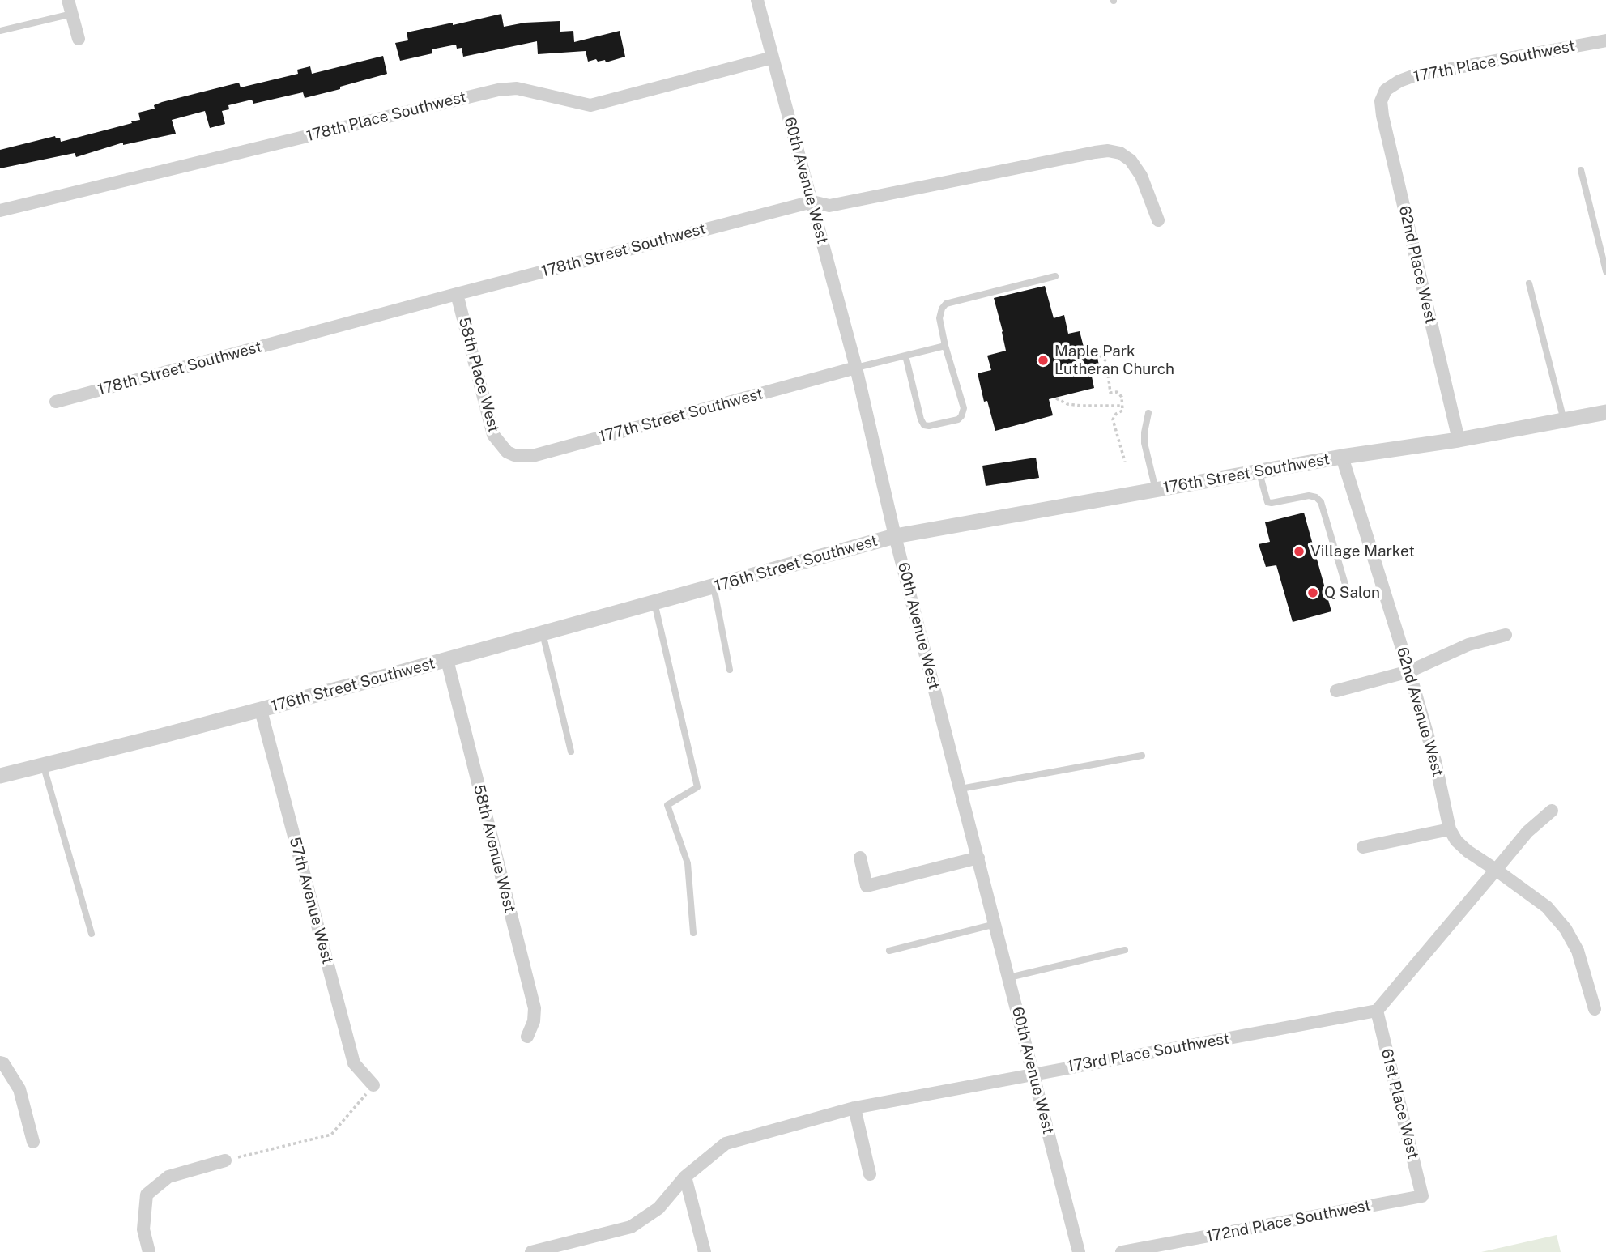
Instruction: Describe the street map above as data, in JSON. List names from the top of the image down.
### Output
{
  "streets": {
    "street": [
      "177th Place Southwest",
      "178th Place Southwest",
      "60th Avenue West",
      "178th Street Southwest",
      "62nd Place West",
      "58th Place West",
      "177th Street Southwest",
      "176th Street Southwest",
      "62nd Avenue West",
      "58th Avenue West",
      "57th Avenue West",
      "173rd Place Southwest",
      "61st Place West",
      "172nd Place Southwest"
    ]
  },
  "crossings": [
    ["177th Place Southwest", "62nd Place West"],
    ["178th Place Southwest", "60th Avenue West"],
    ["60th Avenue West", "178th Street Southwest"],
    ["60th Avenue West", "177th Street Southwest"],
    ["60th Avenue West", "176th Street Southwest"],
    ["60th Avenue West", "173rd Place Southwest"],
    ["178th Street Southwest", "58th Place West"],
    ["62nd Place West", "176th Street Southwest"],
    ["58th Place West", "177th Street Southwest"],
    ["176th Street Southwest", "62nd Avenue West"],
    ["176th Street Southwest", "58th Avenue West"],
    ["176th Street Southwest", "57th Avenue West"],
    ["173rd Place Southwest", "61st Place West"],
    ["61st Place West", "172nd Place Southwest"]
  ],
  "places": ["Maple Park Lutheran Church", "Village Market", "Q Salon"]
}
